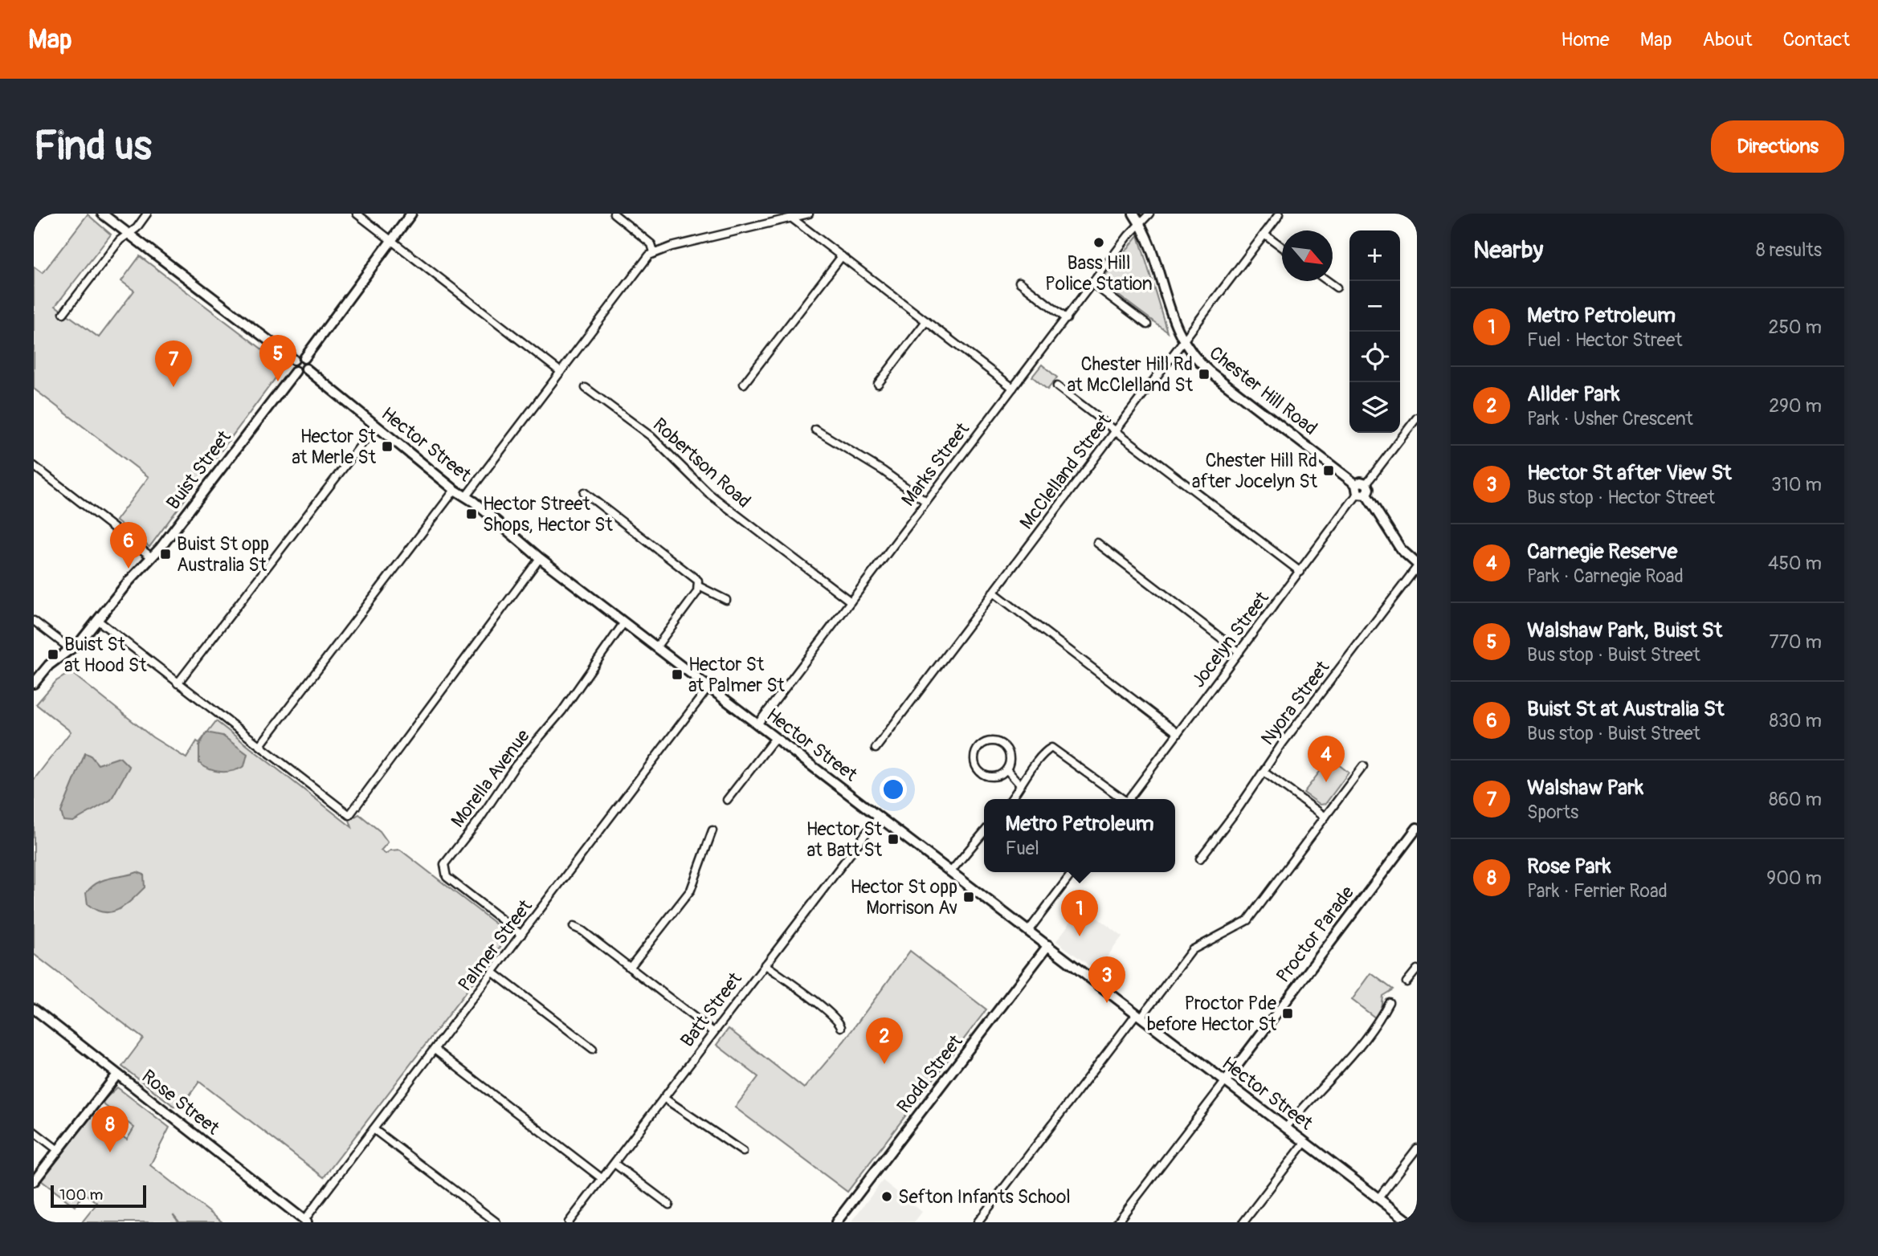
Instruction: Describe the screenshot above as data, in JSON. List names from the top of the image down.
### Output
{
  "streets": {
    "street": [
      "Chester Hill Road",
      "Hector Street",
      "Robertson Road",
      "Marks Street",
      "Buist Street",
      "McClelland Street",
      "Jocelyn Street",
      "Nyora Street",
      "Morella Avenue",
      "Proctor Parade",
      "Palmer Street",
      "Batt Street",
      "Rodd Street",
      "Rose Street"
    ]
  },
  "crossings": [
    ["Chester Hill Road", "Marks Street"],
    ["Chester Hill Road", "McClelland Street"],
    ["Chester Hill Road", "Jocelyn Street"],
    ["Chester Hill Road", "Nyora Street"],
    ["Hector Street", "Marks Street"],
    ["Hector Street", "Buist Street"],
    ["Hector Street", "Morella Avenue"],
    ["Hector Street", "Proctor Parade"],
    ["Hector Street", "Palmer Street"],
    ["Hector Street", "Batt Street"],
    ["Hector Street", "Rodd Street"],
    ["Robertson Road", "Marks Street"],
    ["Morella Avenue", "Palmer Street"],
    ["Palmer Street", "Rose Street"]
  ],
  "places": {
    "other": ["Bass Hill Police Station", "Sefton Infants School"],
    "transit": [
      "Chester Hill Rd at McClelland St",
      "Hector St at Merle St",
      "Chester Hill Rd after Jocelyn St",
      "Hector Street Shops, Hector St",
      "Buist St opp Australia St",
      "Buist St at Hood St",
      "Hector St at Palmer St",
      "Hector St at Batt St",
      "Hector St opp Morrison Av",
      "Proctor Pde before Hector St"
    ]
  },
  "scale_bar": "100 m",
  "north": "bottom right",
  "page": {
    "header": "Map",
    "nav": [
      "Home",
      "Map",
      "About",
      "Contact"
    ],
    "buttons": "Directions",
    "title": "Find us",
    "heading": ["Nearby", "8 results"],
    "map_buttons": ["+", "−"],
    "list": [
      {
        "mark": "1",
        "name": "Metro Petroleum",
        "note": "Fuel · Hector Street",
        "value": "250 m"
      },
      {
        "mark": "2",
        "name": "Allder Park",
        "note": "Park · Usher Crescent",
        "value": "290 m"
      },
      {
        "mark": "3",
        "name": "Hector St after View St",
        "note": "Bus stop · Hector Street",
        "value": "310 m"
      },
      {
        "mark": "4",
        "name": "Carnegie Reserve",
        "note": "Park · Carnegie Road",
        "value": "450 m"
      },
      {
        "mark": "5",
        "name": "Walshaw Park, Buist St",
        "note": "Bus stop · Buist Street",
        "value": "770 m"
      },
      {
        "mark": "6",
        "name": "Buist St at Australia St",
        "note": "Bus stop · Buist Street",
        "value": "830 m"
      },
      {
        "mark": "7",
        "name": "Walshaw Park",
        "note": "Sports",
        "value": "860 m"
      },
      {
        "mark": "8",
        "name": "Rose Park",
        "note": "Park · Ferrier Road",
        "value": "900 m"
      }
    ],
    "pins": [
      "5",
      "7",
      "6",
      "4",
      "1",
      "3",
      "2",
      "8"
    ],
    "popup": ["Metro Petroleum", "Fuel"],
    "scale": "100 m"
  }
}
